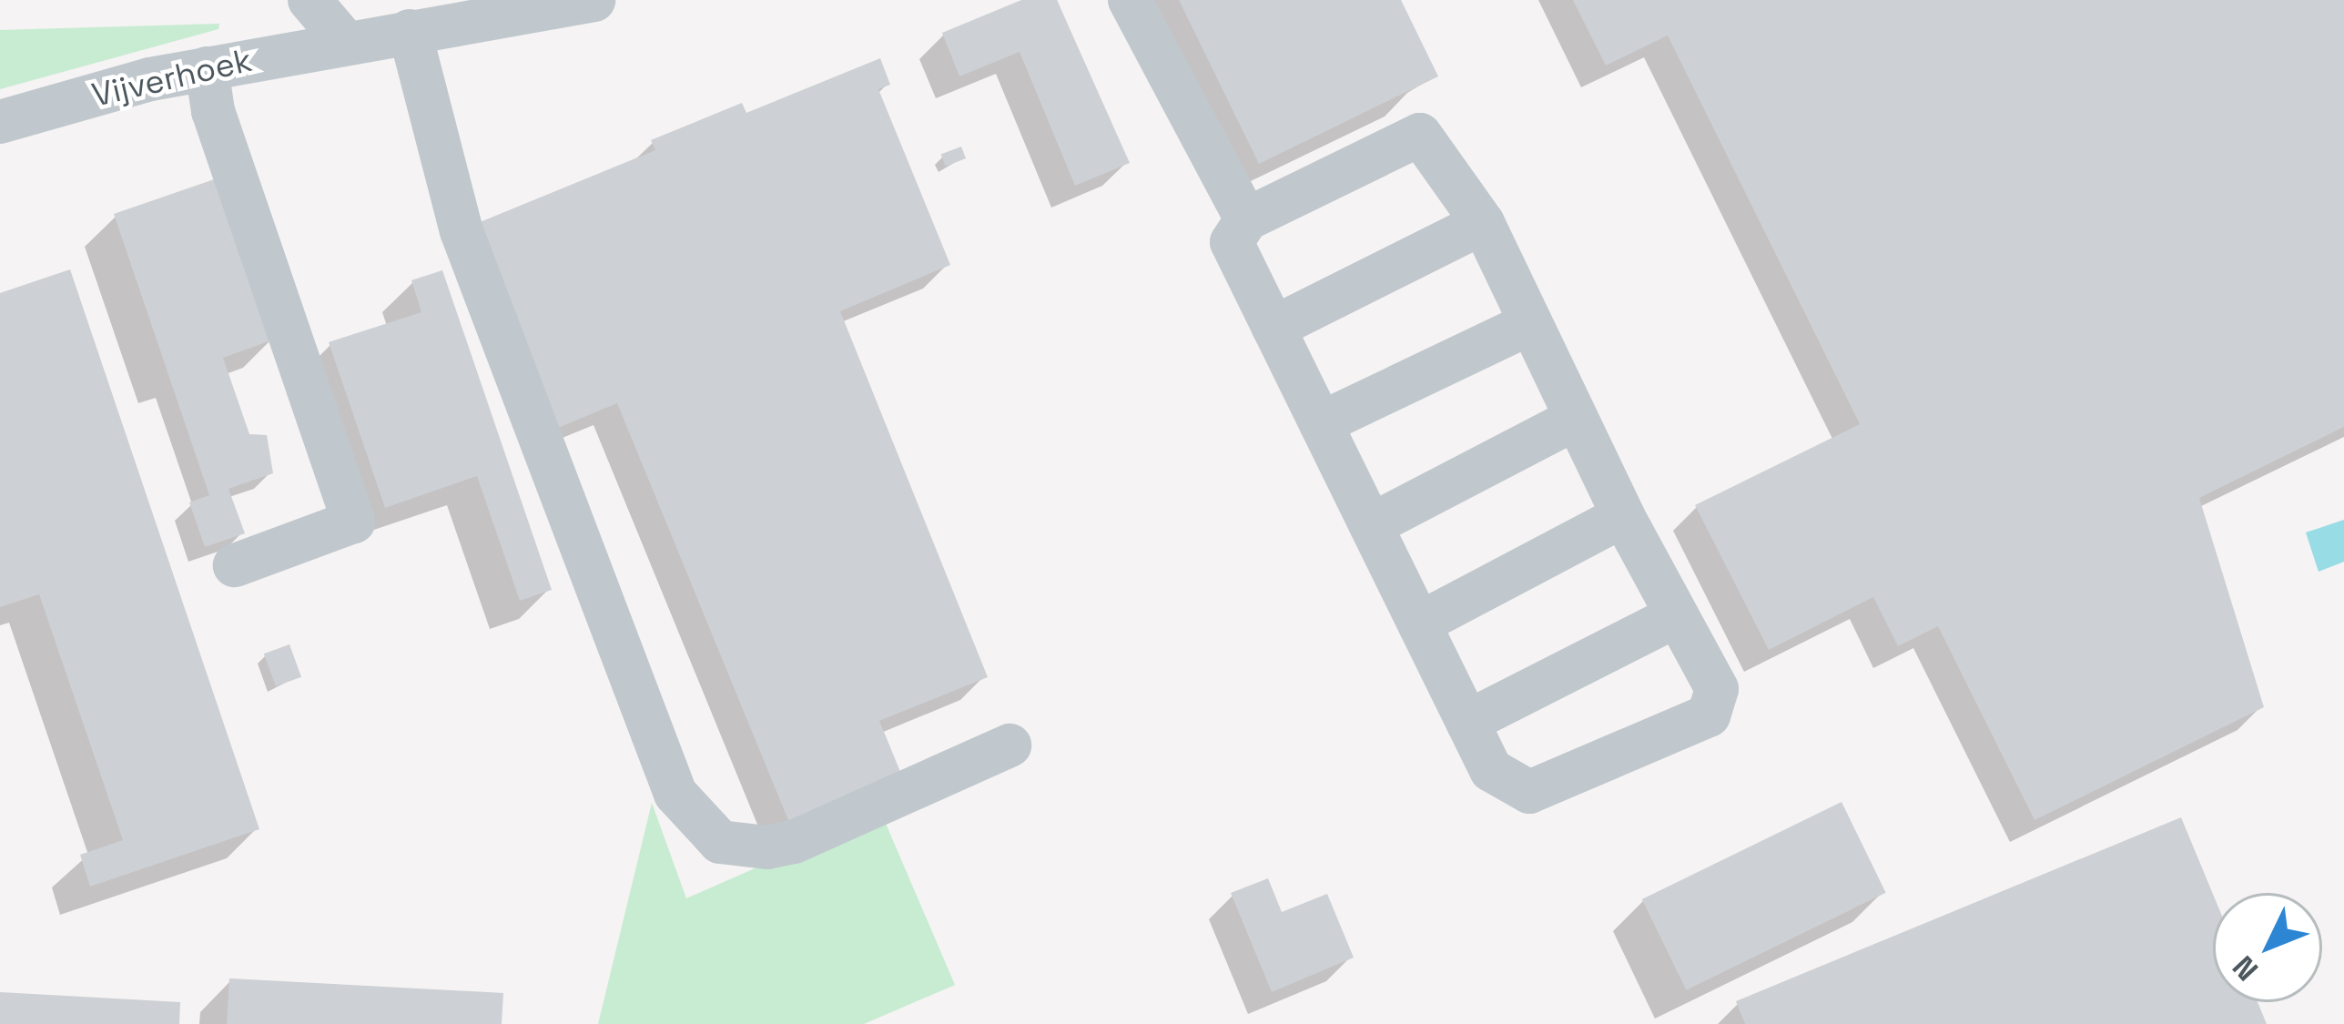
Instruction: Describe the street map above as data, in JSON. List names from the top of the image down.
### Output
{
  "streets": {
    "street": ["Vijverhoek"]
  },
  "north": "bottom left"
}
